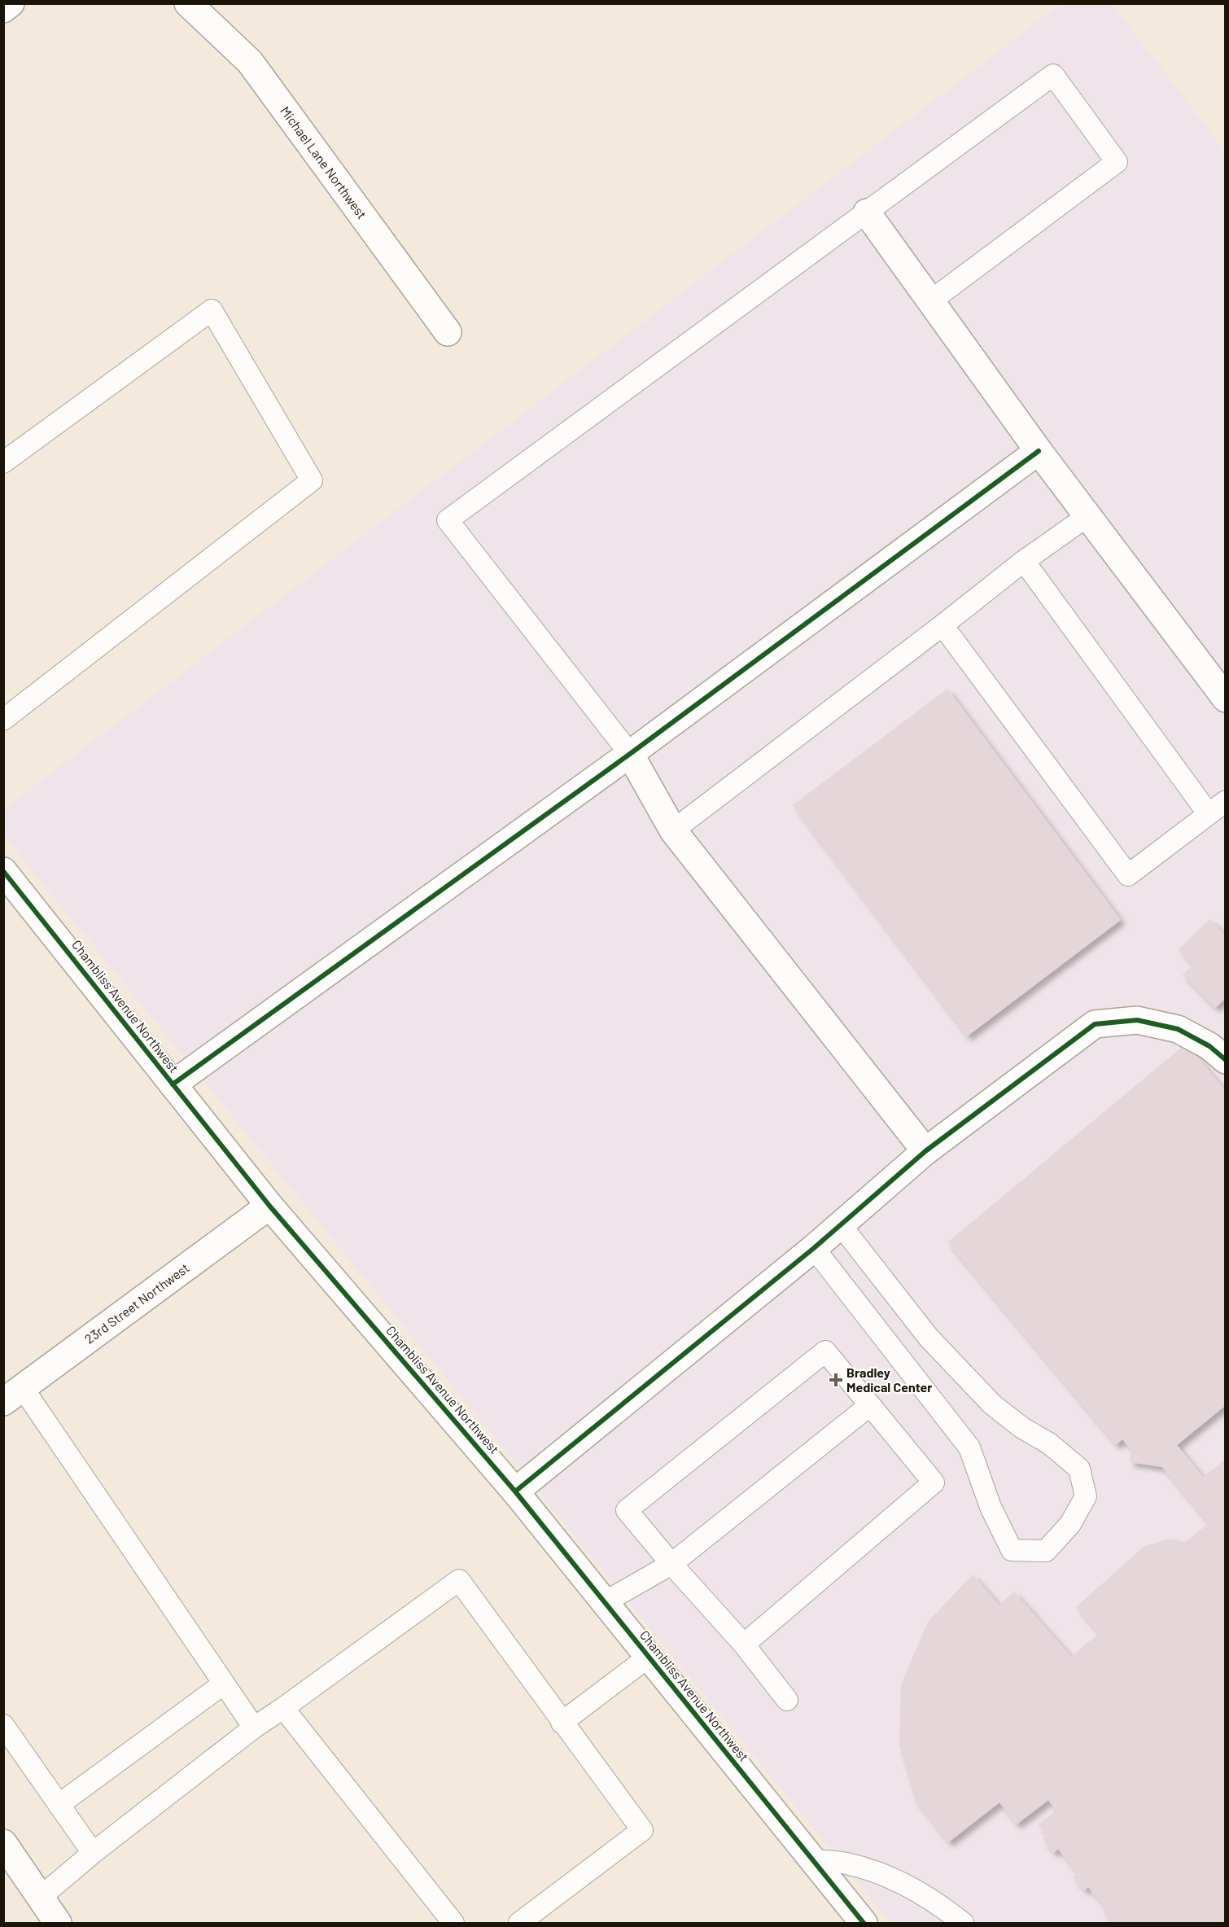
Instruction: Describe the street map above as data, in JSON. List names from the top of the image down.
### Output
{
  "streets": {
    "street": ["Michael Lane Northwest", "Chambliss Avenue Northwest", "23rd Street Northwest"]
  },
  "crossings": [
    ["Chambliss Avenue Northwest", "23rd Street Northwest"]
  ],
  "places": {
    "health": ["Bradley Medical Center"]
  }
}
